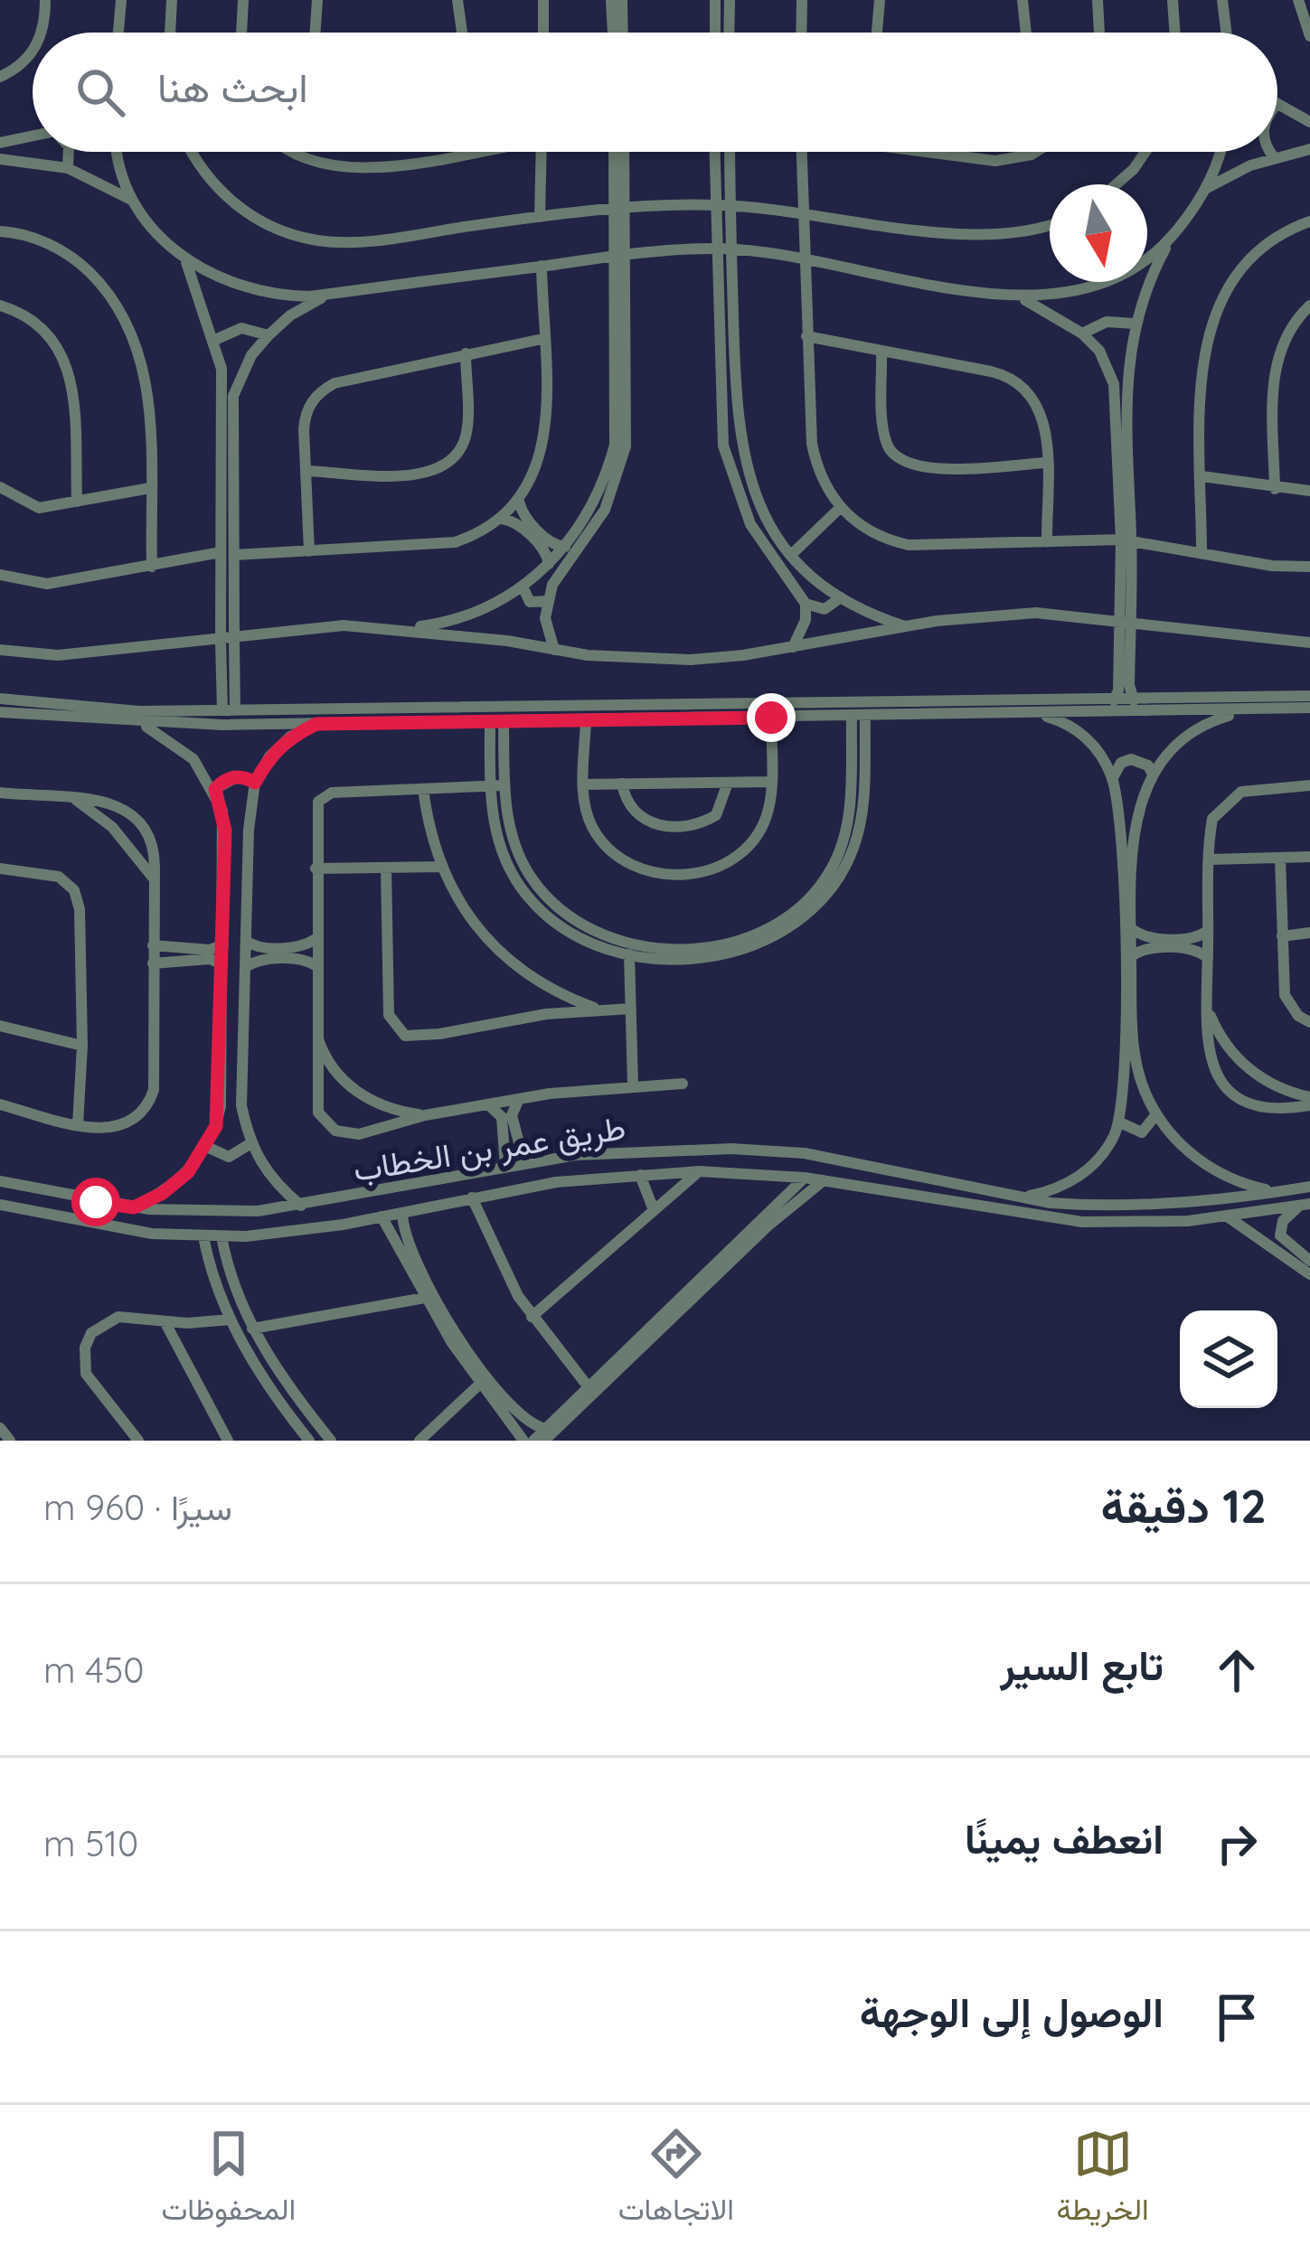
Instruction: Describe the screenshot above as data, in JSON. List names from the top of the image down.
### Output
{
  "streets": {
    "street": ["طريق عمر بن الخطاب"]
  },
  "north": "bottom",
  "page": {
    "search": "ابحث هنا",
    "heading": ["12 دقيقة", "سيرًا · 960 m"],
    "list": [
      ["تابع السير", "450 m"],
      ["انعطف يمينًا", "510 m"],
      "الوصول إلى الوجهة"
    ],
    "nav": ["الخريطة", "الاتجاهات", "المحفوظات"]
  }
}
